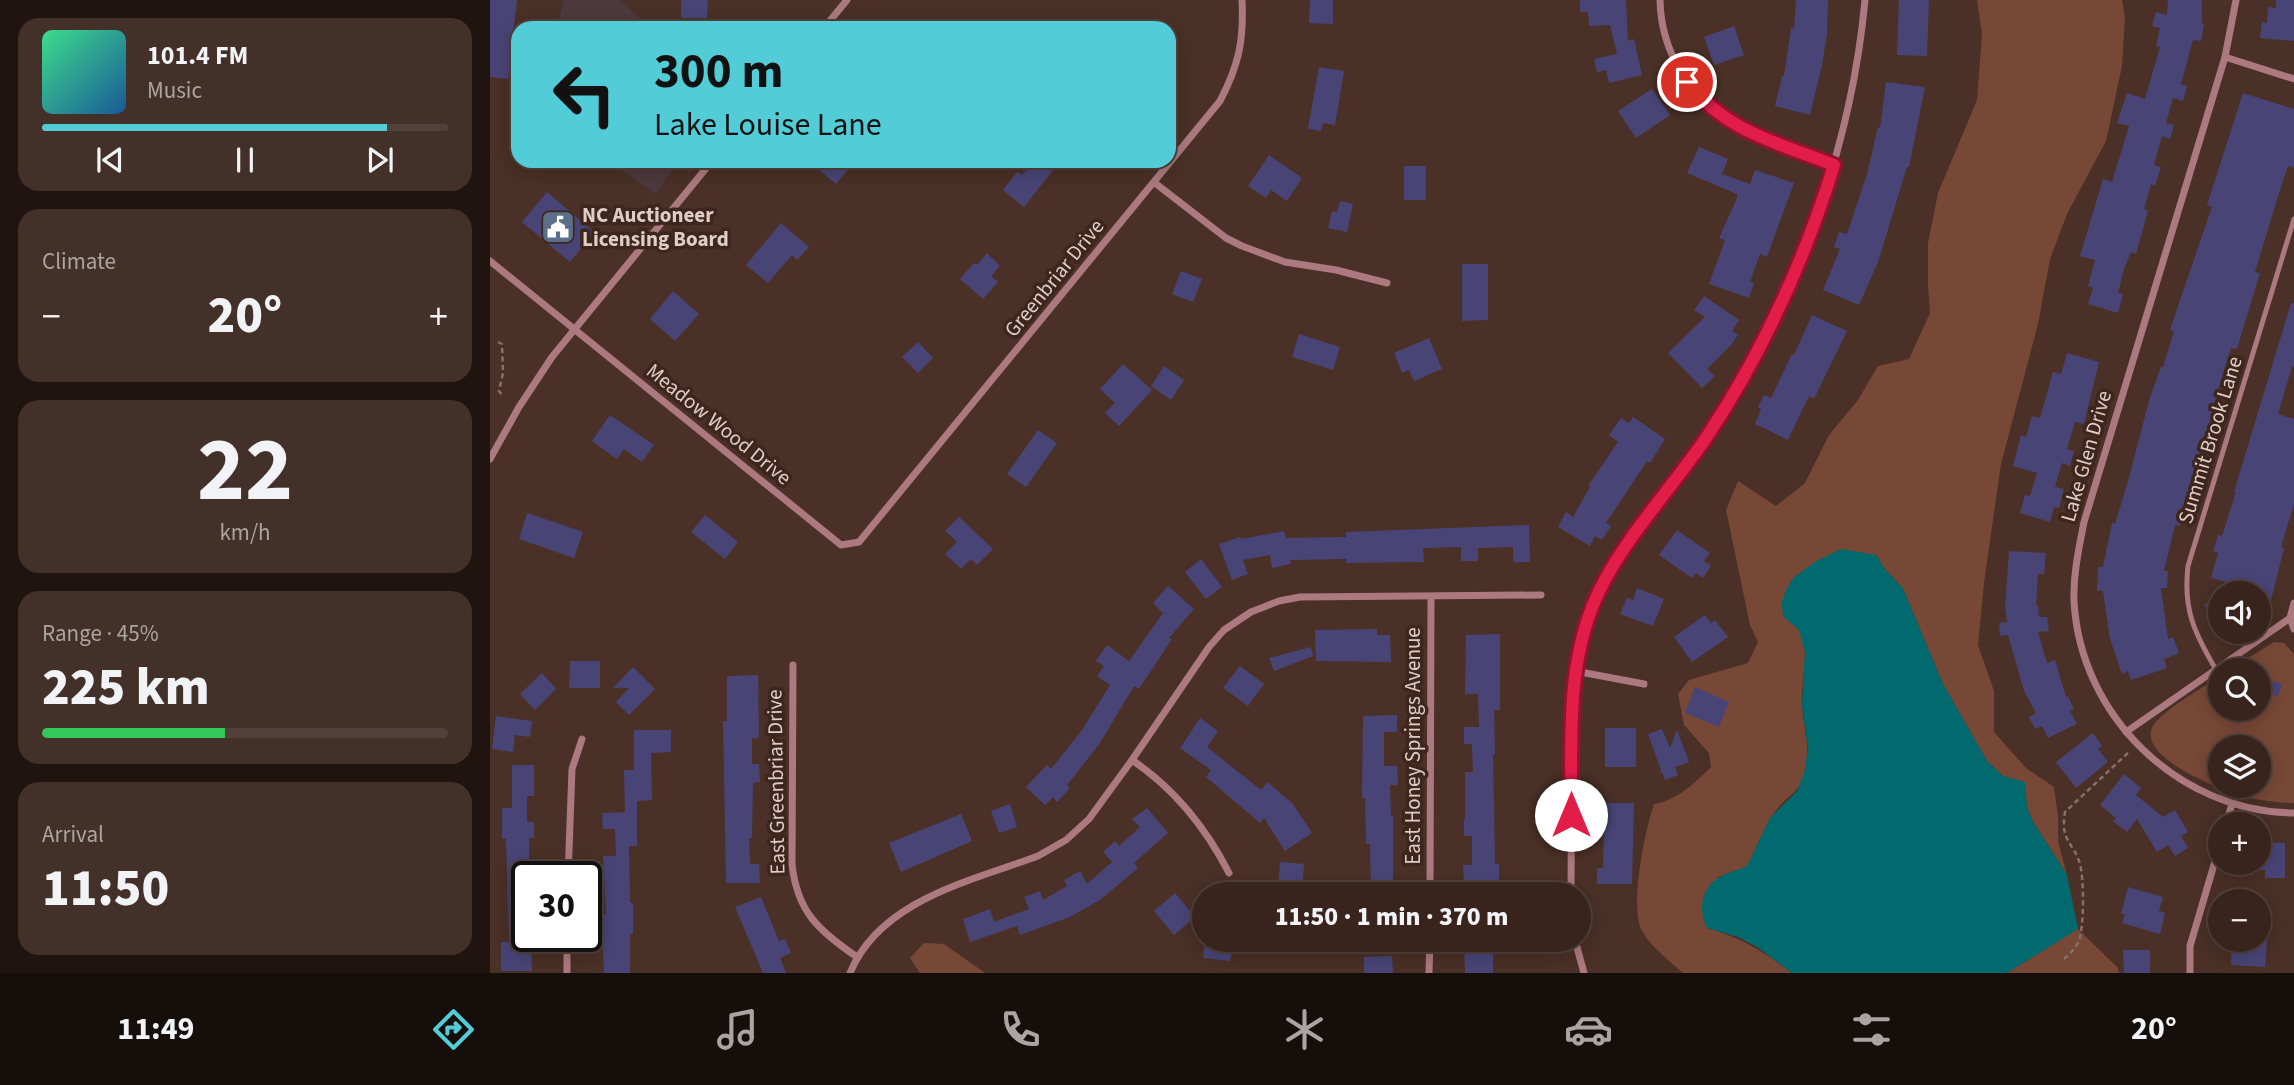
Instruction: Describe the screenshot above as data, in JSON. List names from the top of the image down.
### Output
{
  "streets": {
    "street": [
      "Greenbriar Drive",
      "Meadow Wood Drive",
      "Lake Glen Drive",
      "East Honey Springs Avenue",
      "East Greenbriar Drive"
    ],
    "lane": ["Summit Brook Lane"]
  },
  "crossings": [
    ["Greenbriar Drive", "Meadow Wood Drive"]
  ],
  "places": {
    "public building": ["NC Auctioneer Licensing Board"]
  },
  "page": {
    "turn": ["300 m", "Lake Louise Lane"],
    "song": ["101.4 FM", "Music"],
    "tile": [
      "Climate",
      ["22", "km/h"],
      ["Range · 45%", "225 km"],
      ["Arrival", "11:50"]
    ],
    "heat": ["−", "20°", "+"],
    "map_buttons": ["+", "−"],
    "limit": "30",
    "trip": "11:50 · 1 min · 370 m",
    "tabs": ["11:49", "20°"]
  }
}
